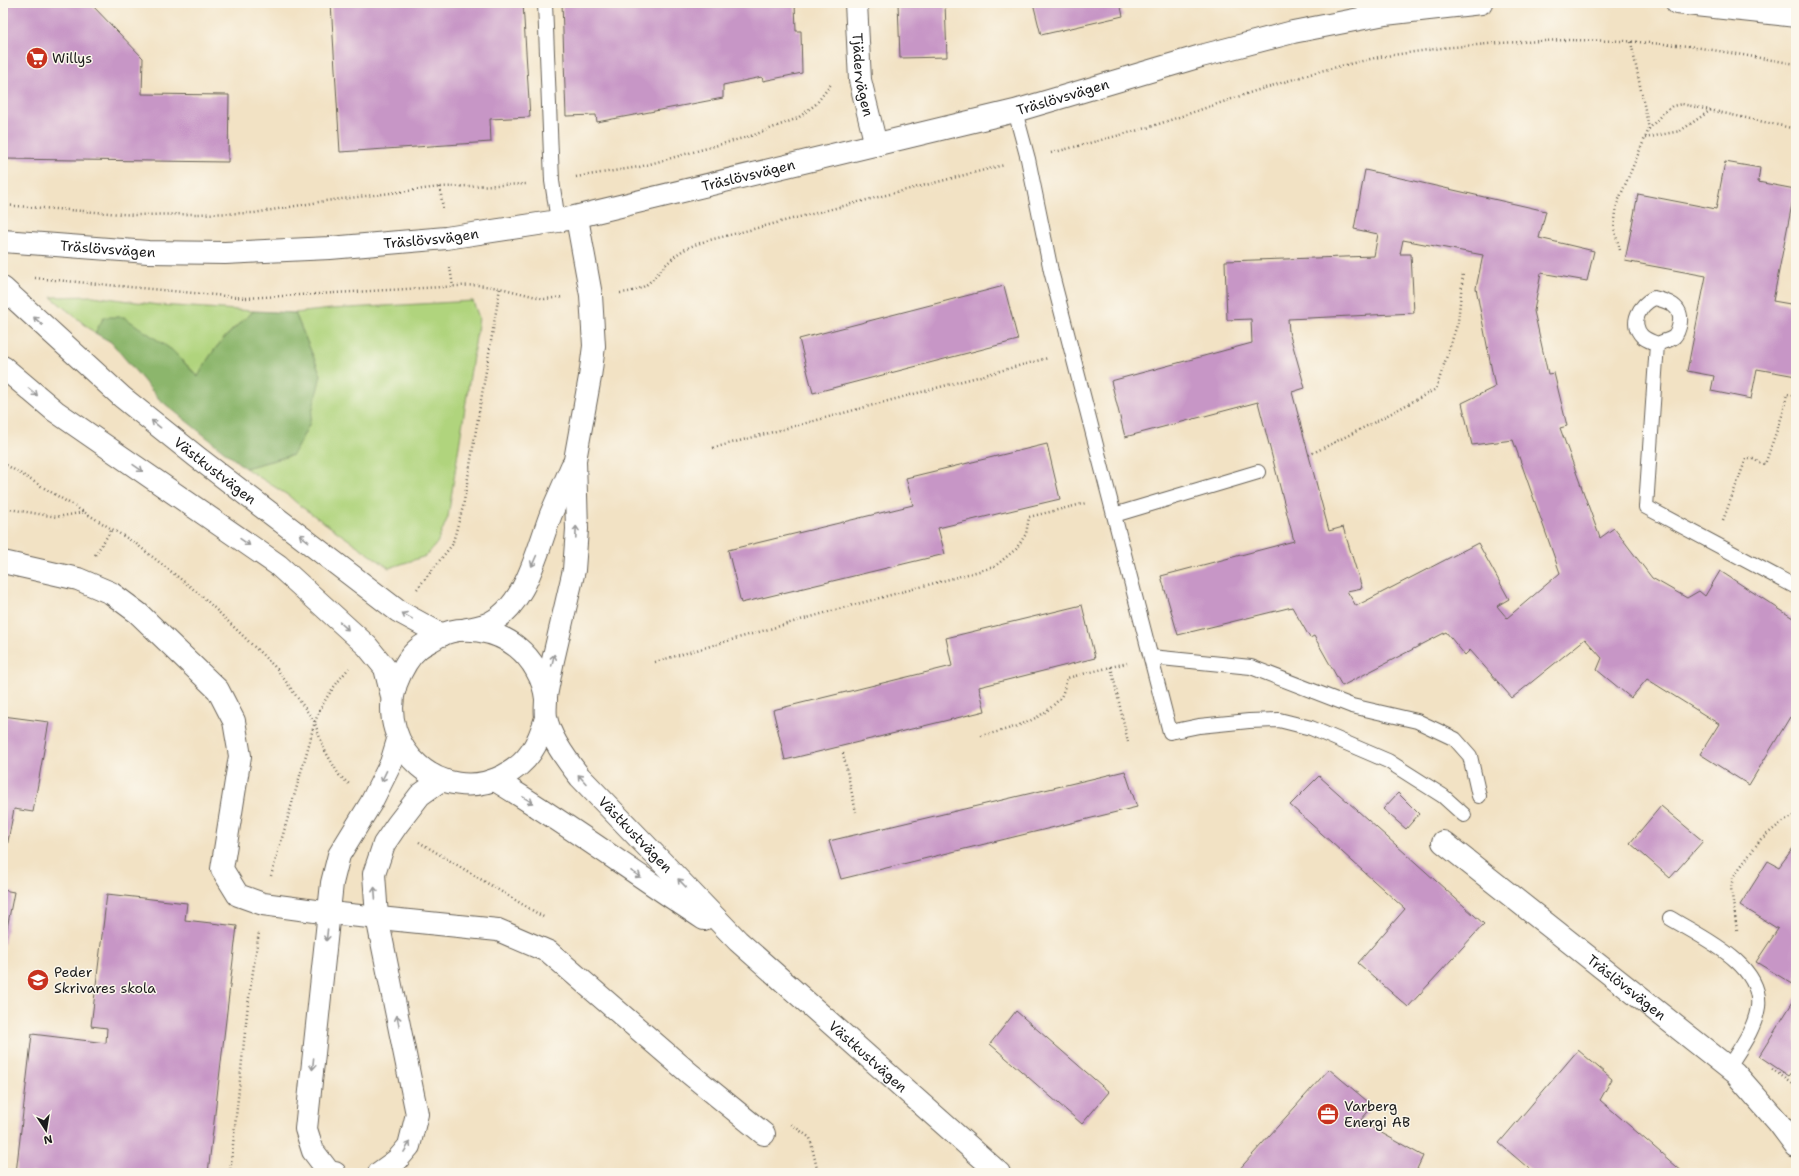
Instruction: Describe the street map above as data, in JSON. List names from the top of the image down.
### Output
{
  "streets": {
    "street": ["Tjädervägen", "Träslövsvägen", "Västkustvägen"]
  },
  "crossings": [
    ["Tjädervägen", "Träslövsvägen"]
  ],
  "places": {
    "supermarket": ["Willys"],
    "school or university": ["Peder Skrivares skola"],
    "office": ["Varberg Energi AB"]
  },
  "north": "bottom"
}
